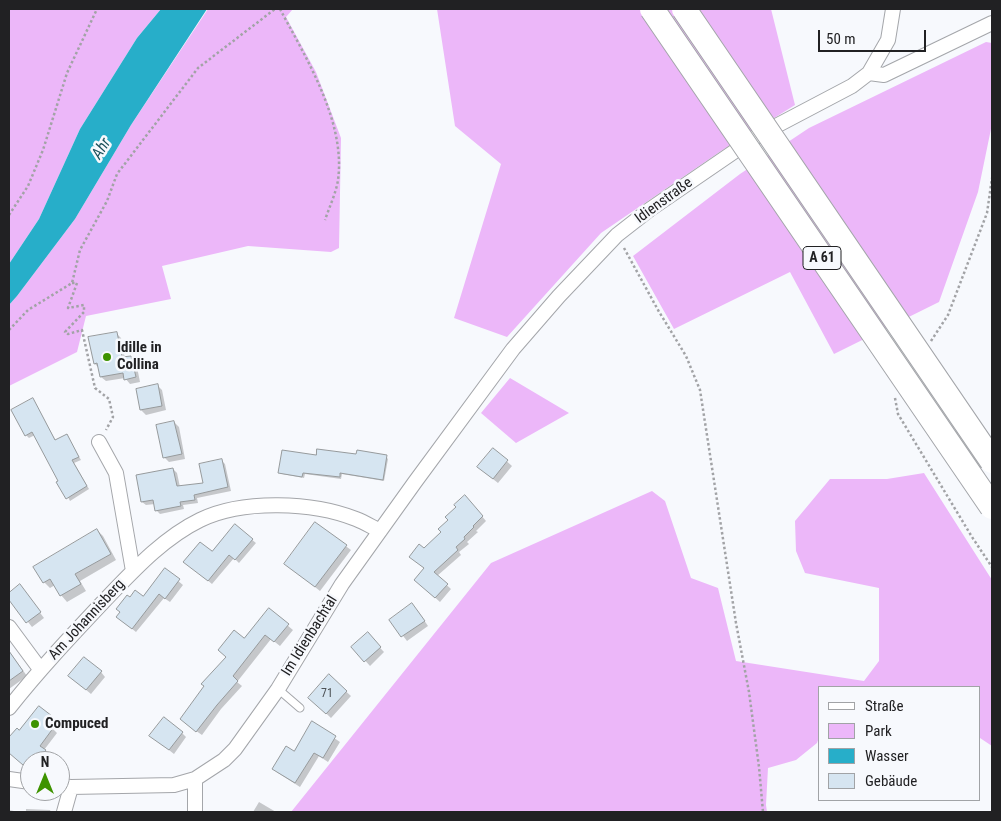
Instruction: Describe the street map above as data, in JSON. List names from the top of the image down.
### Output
{
  "streets": {
    "highway": ["A 61"],
    "street": ["Idienstraße", "Am Johannisberg", "Im Idienbachtal"]
  },
  "crossings": [
    ["Idienstraße", "Im Idienbachtal"],
    ["Am Johannisberg", "Im Idienbachtal"]
  ],
  "water": ["Ahr"],
  "places": ["Idille in Collina", "Compuced"],
  "house_numbers": ["71"],
  "legend": [
    "Straße",
    "Park",
    "Wasser",
    "Gebäude"
  ],
  "scale_bar": "50 m",
  "north": "top"
}
